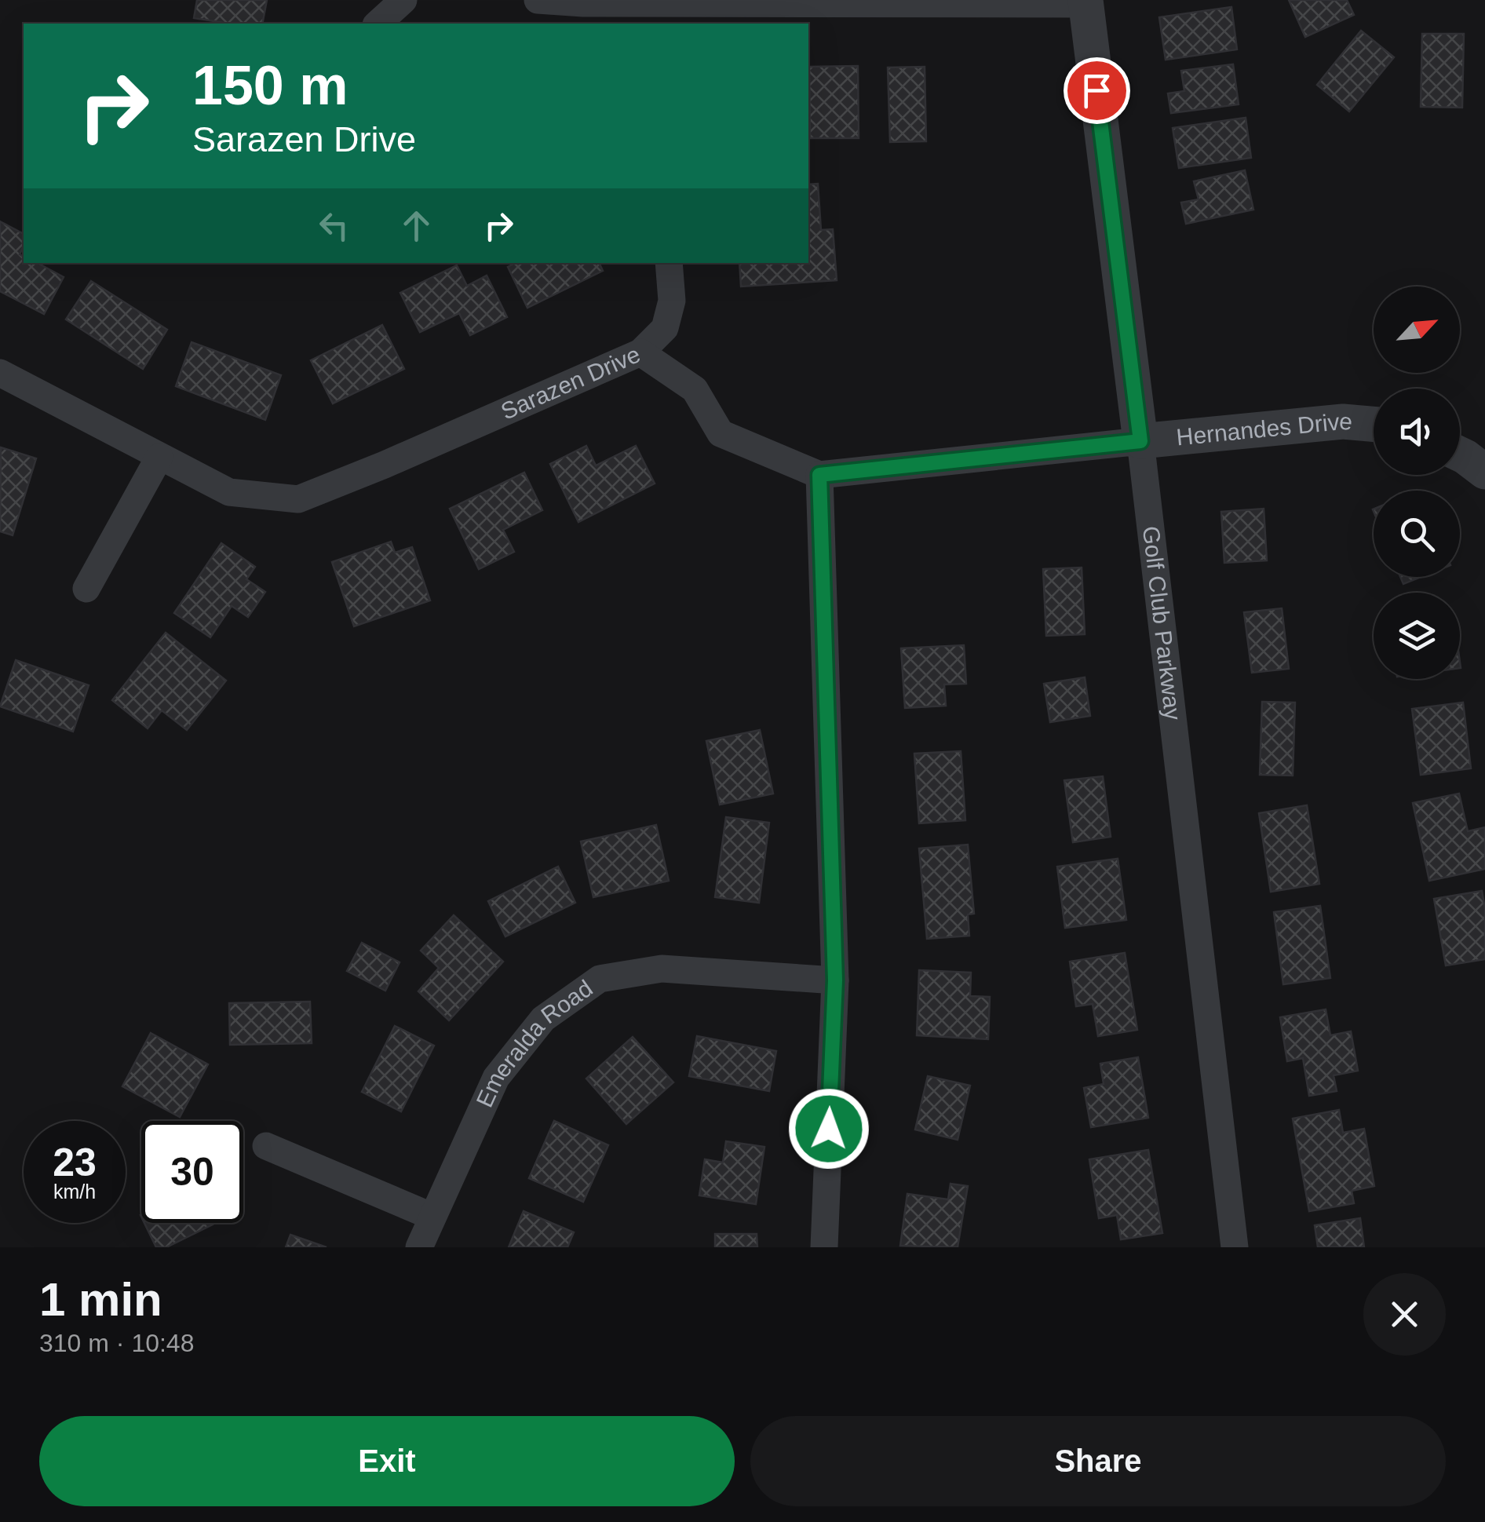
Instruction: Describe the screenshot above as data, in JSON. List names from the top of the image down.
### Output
{
  "streets": {
    "street": [
      "Sarazen Drive",
      "Hernandes Drive",
      "Golf Club Parkway",
      "Emeralda Road"
    ]
  },
  "crossings": [
    ["Sarazen Drive", "Hernandes Drive"],
    ["Sarazen Drive", "Golf Club Parkway"],
    ["Hernandes Drive", "Golf Club Parkway"]
  ],
  "north": "top right",
  "page": {
    "turn": ["150 m", "Sarazen Drive"],
    "speed": "23 km/h",
    "limit": "30",
    "heading": ["1 min", "310 m · 10:48"],
    "buttons": ["Exit", "Share"]
  }
}
